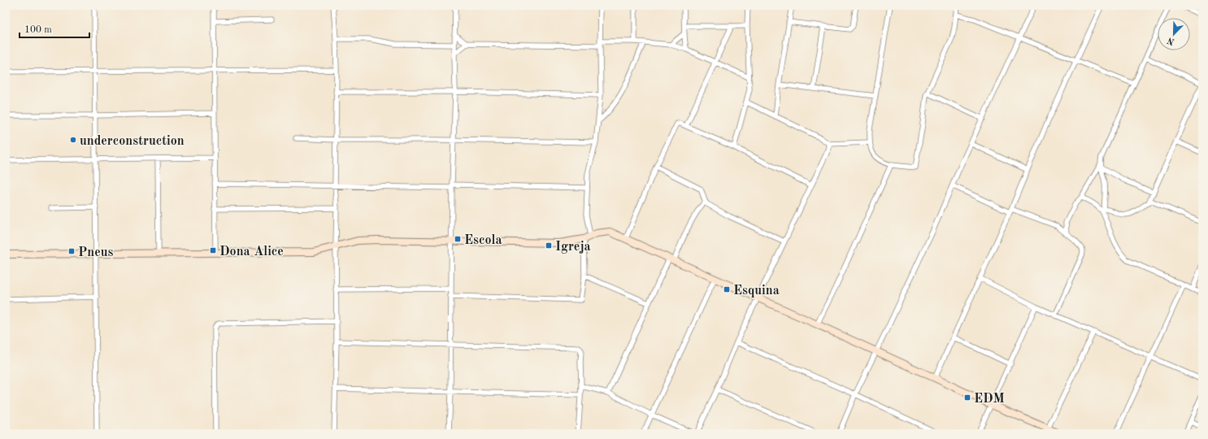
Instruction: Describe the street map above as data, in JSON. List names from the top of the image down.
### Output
{
  "places": {
    "other": ["underconstruction"],
    "transit": [
      "Escola",
      "Igreja",
      "Dona Alice",
      "Pneus",
      "Esquina",
      "EDM"
    ]
  },
  "scale_bar": "100 m",
  "north": "bottom left"
}
